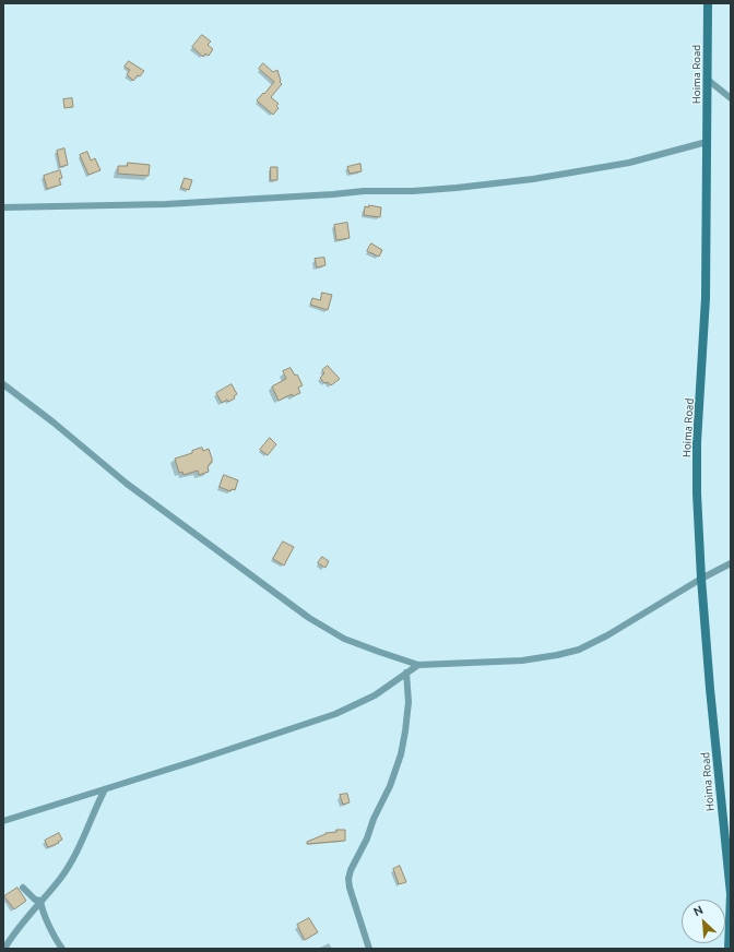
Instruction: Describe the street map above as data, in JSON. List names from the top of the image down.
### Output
{
  "streets": {
    "main road": ["Hoima Road"]
  },
  "north": "top left"
}
